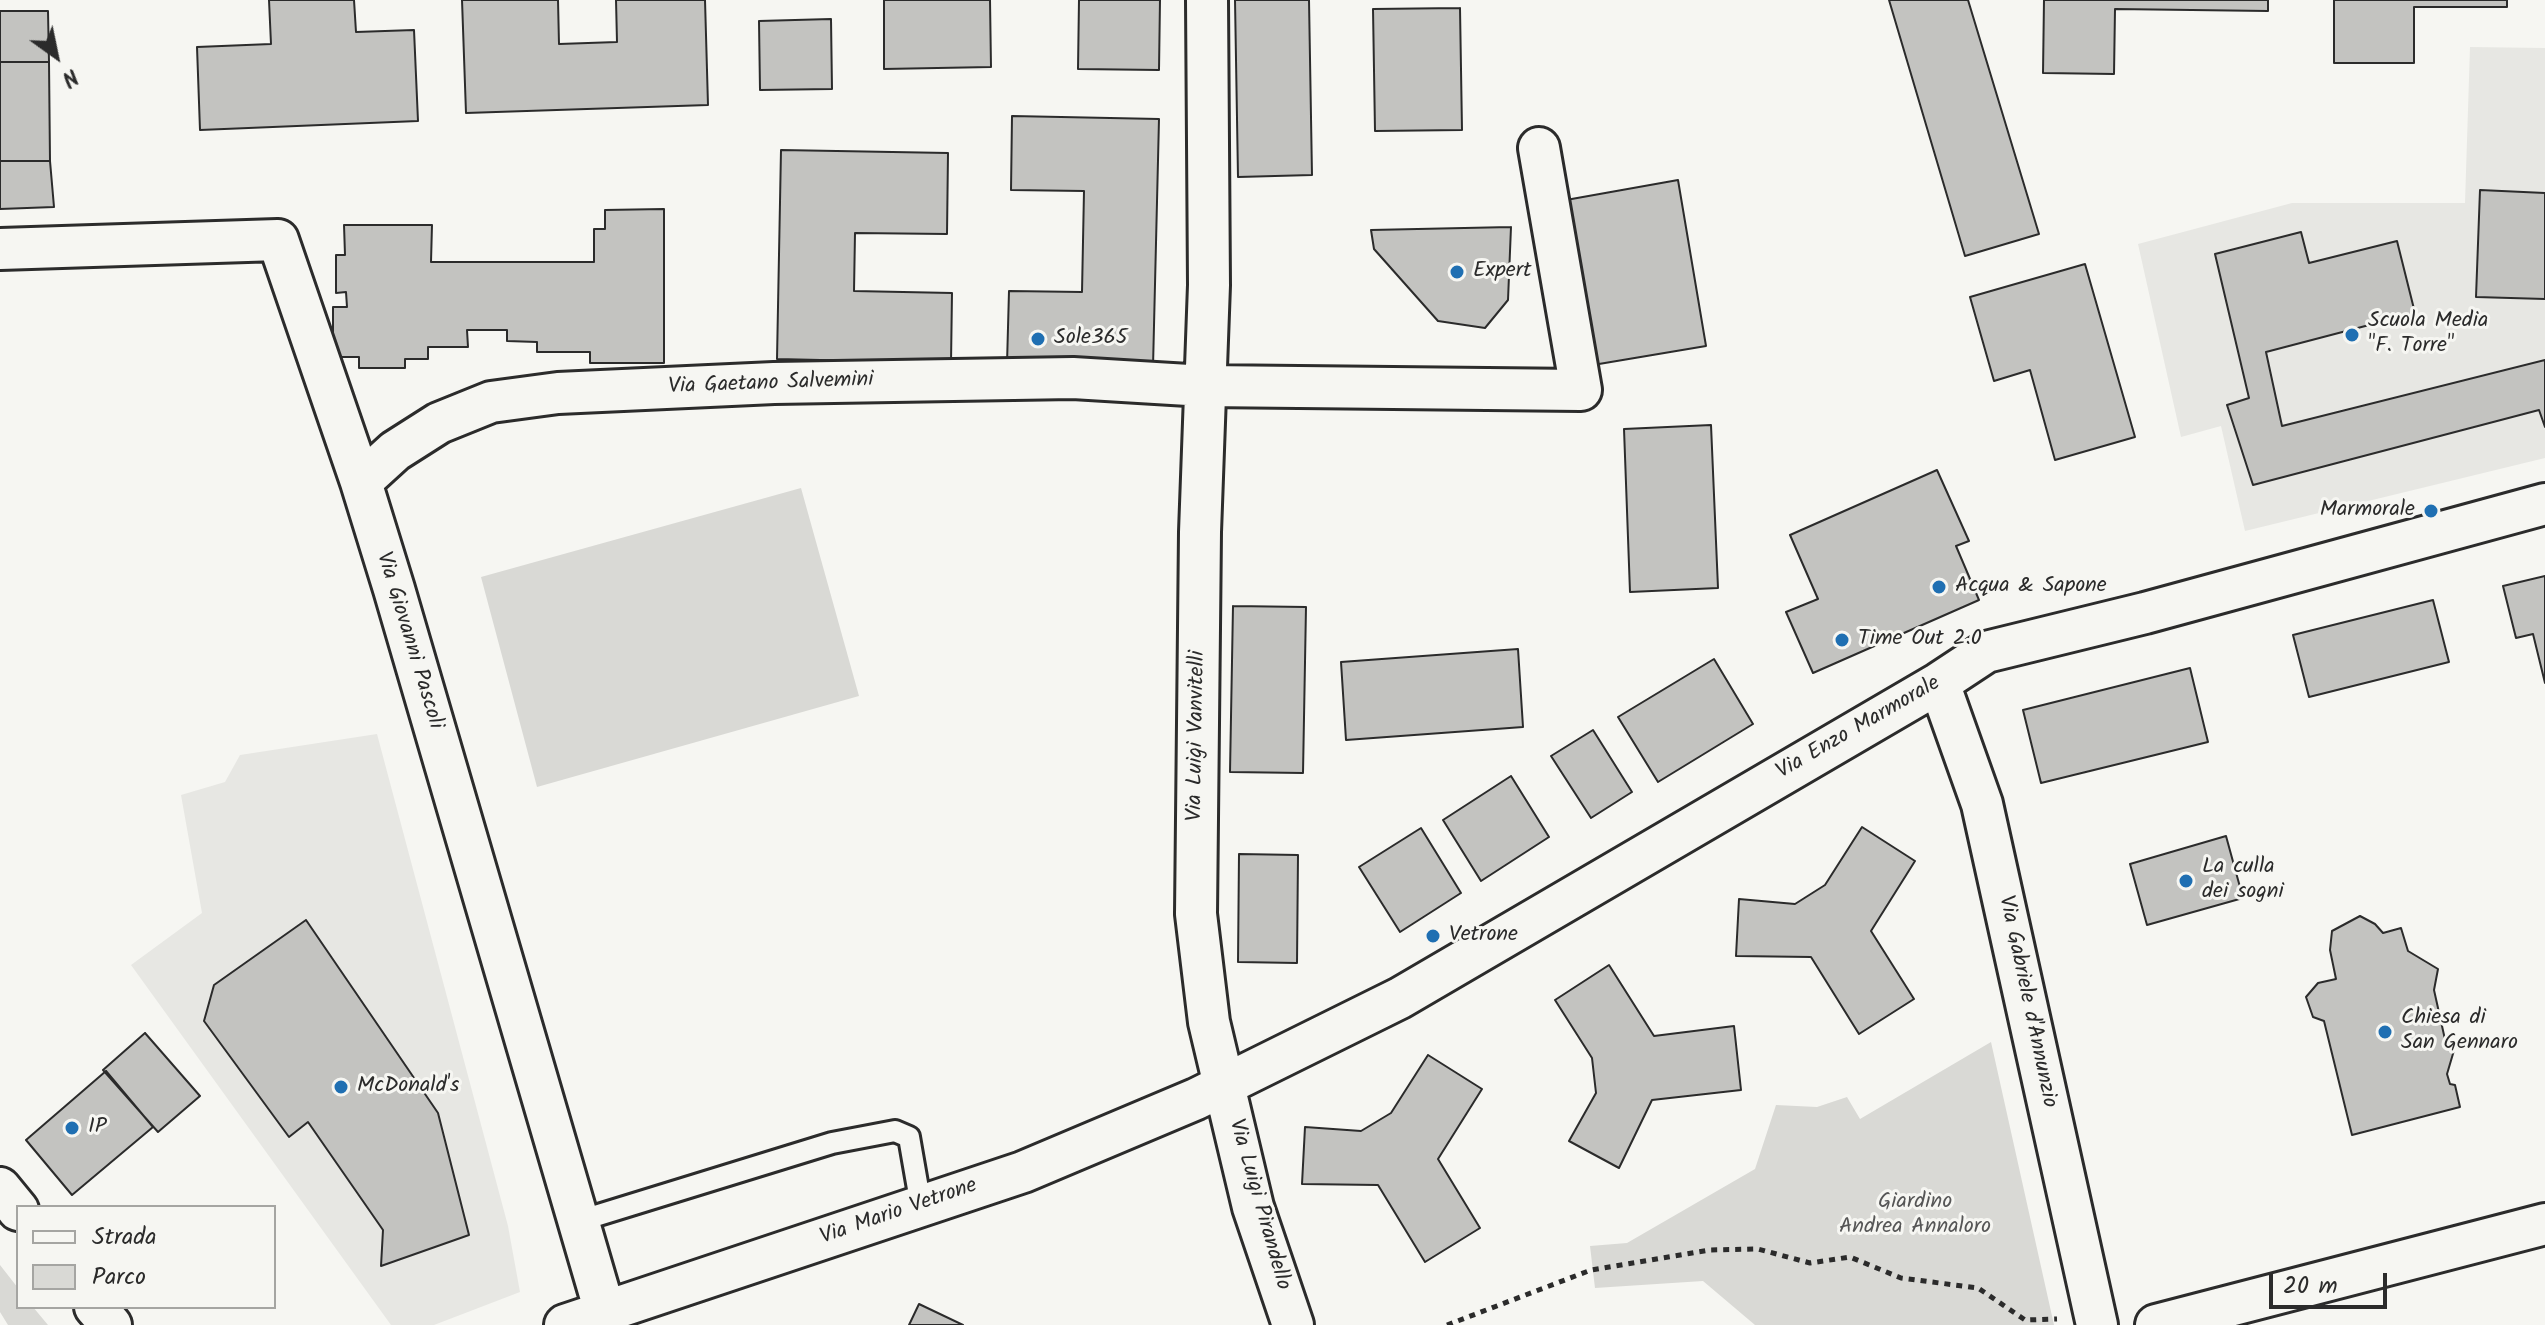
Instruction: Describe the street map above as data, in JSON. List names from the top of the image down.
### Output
{
  "streets": {
    "street": [
      "Via Gaetano Salvemini",
      "Via Giovanni Pascoli",
      "Via Enzo Marmorale",
      "Via Luigi Vanvitelli",
      "Via Gabriele d'Annunzio",
      "Via Luigi Pirandello",
      "Via Mario Vetrone"
    ]
  },
  "crossings": [
    ["Via Gaetano Salvemini", "Via Giovanni Pascoli"],
    ["Via Gaetano Salvemini", "Via Luigi Vanvitelli"],
    ["Via Giovanni Pascoli", "Via Mario Vetrone"],
    ["Via Enzo Marmorale", "Via Luigi Vanvitelli"],
    ["Via Enzo Marmorale", "Via Gabriele d'Annunzio"],
    ["Via Enzo Marmorale", "Via Luigi Pirandello"],
    ["Via Enzo Marmorale", "Via Mario Vetrone"],
    ["Via Luigi Vanvitelli", "Via Luigi Pirandello"],
    ["Via Luigi Vanvitelli", "Via Mario Vetrone"],
    ["Via Luigi Pirandello", "Via Mario Vetrone"]
  ],
  "parks": ["Giardino Andrea Annaloro"],
  "places": [
    "Expert",
    "Scuola Media \"F. Torre\"",
    "Sole365",
    "Marmorale",
    "Acqua & Sapone",
    "Time Out 2.0",
    "La culla dei sogni",
    "Vetrone",
    "Chiesa di San Gennaro",
    "McDonald's",
    "IP"
  ],
  "legend": ["Strada", "Parco"],
  "scale_bar": "20 m",
  "north": "bottom right"
}
